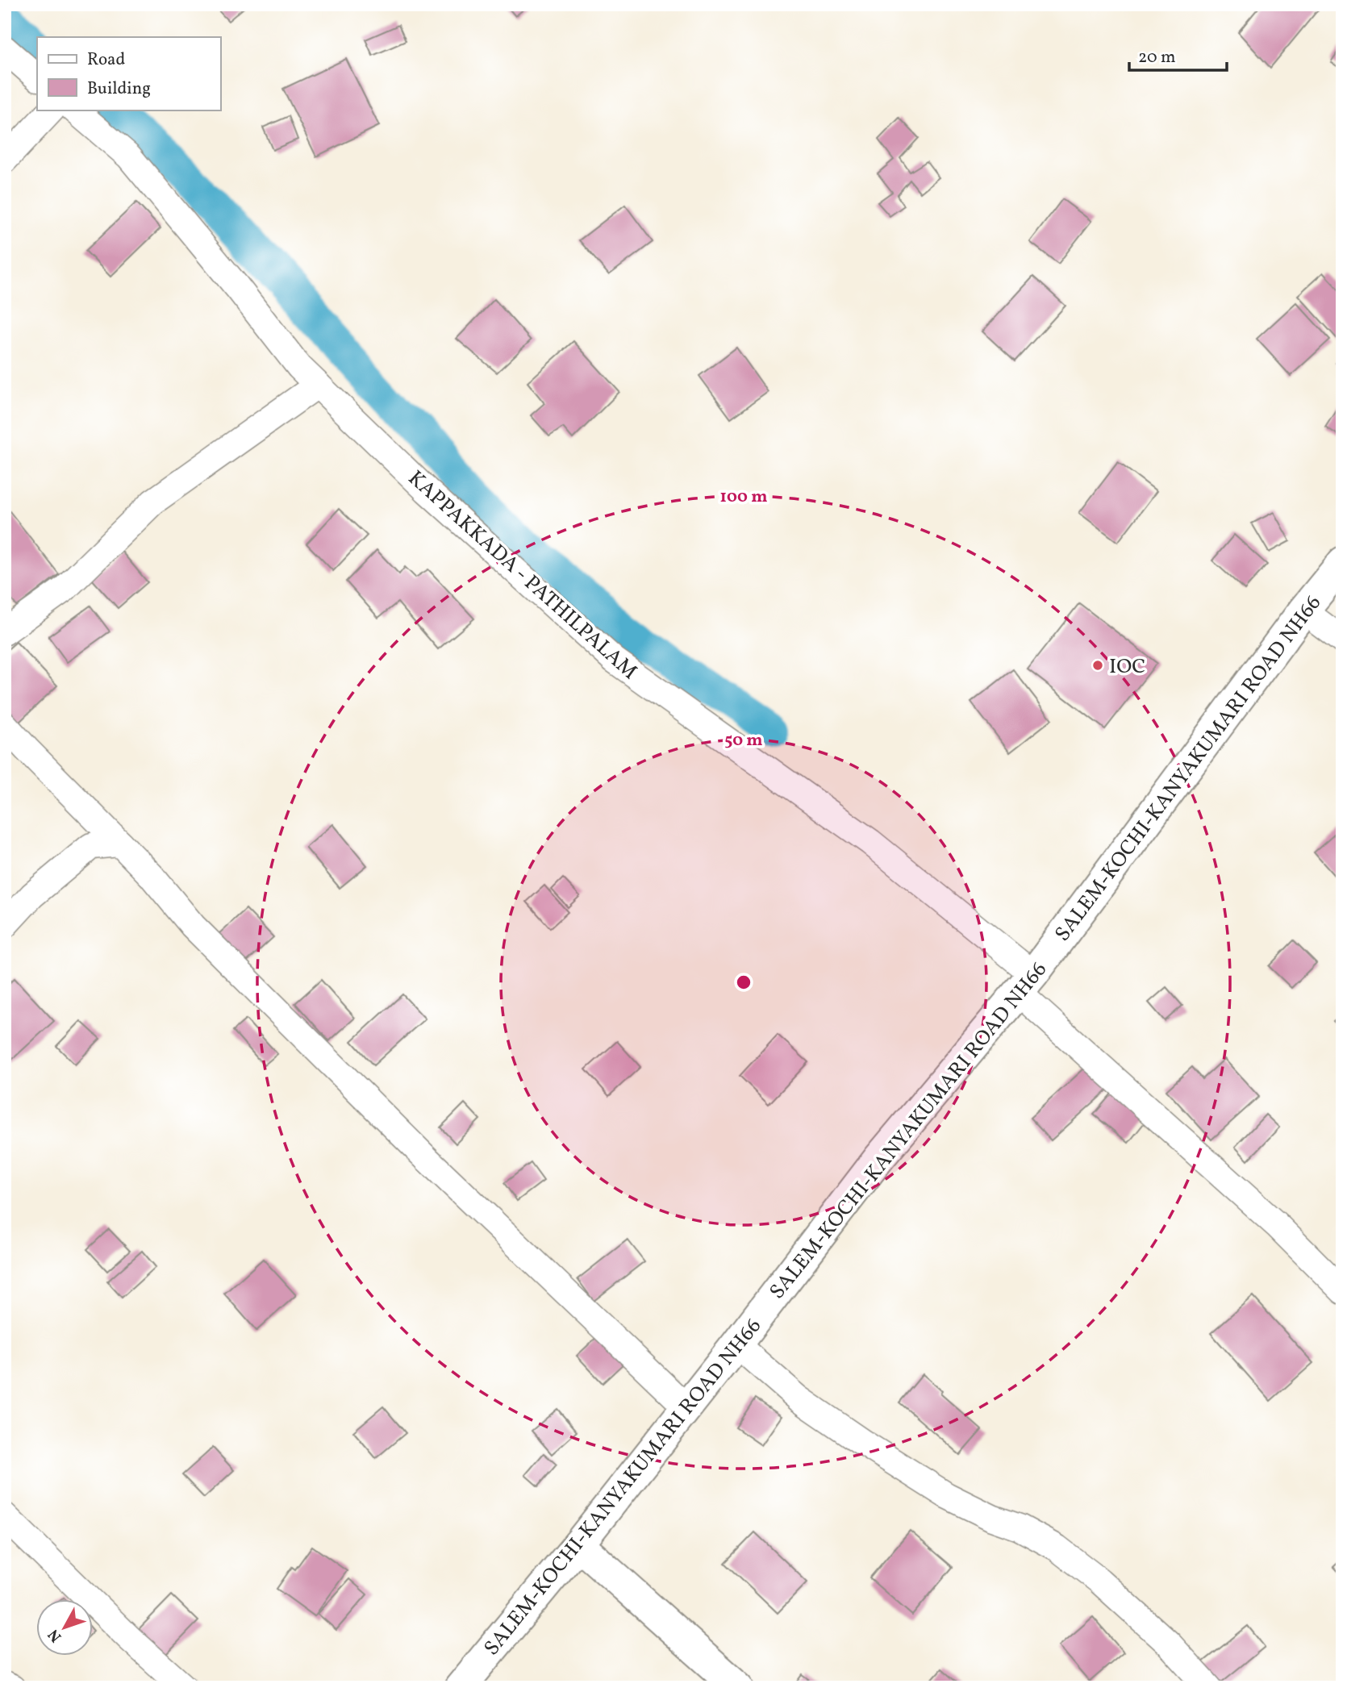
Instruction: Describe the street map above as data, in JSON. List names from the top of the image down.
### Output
{
  "streets": {
    "main road": ["SALEM-KOCHI-KANYAKUMARI ROAD NH66"],
    "street": ["KAPPAKKADA - PATHILPALAM"]
  },
  "crossings": [
    ["KAPPAKKADA - PATHILPALAM", "SALEM-KOCHI-KANYAKUMARI ROAD NH66"]
  ],
  "places": ["IOC"],
  "legend": ["Road", "Building"],
  "scale_bar": "20 m",
  "north": "bottom left",
  "rings": ["100 m", "50 m"]
}
